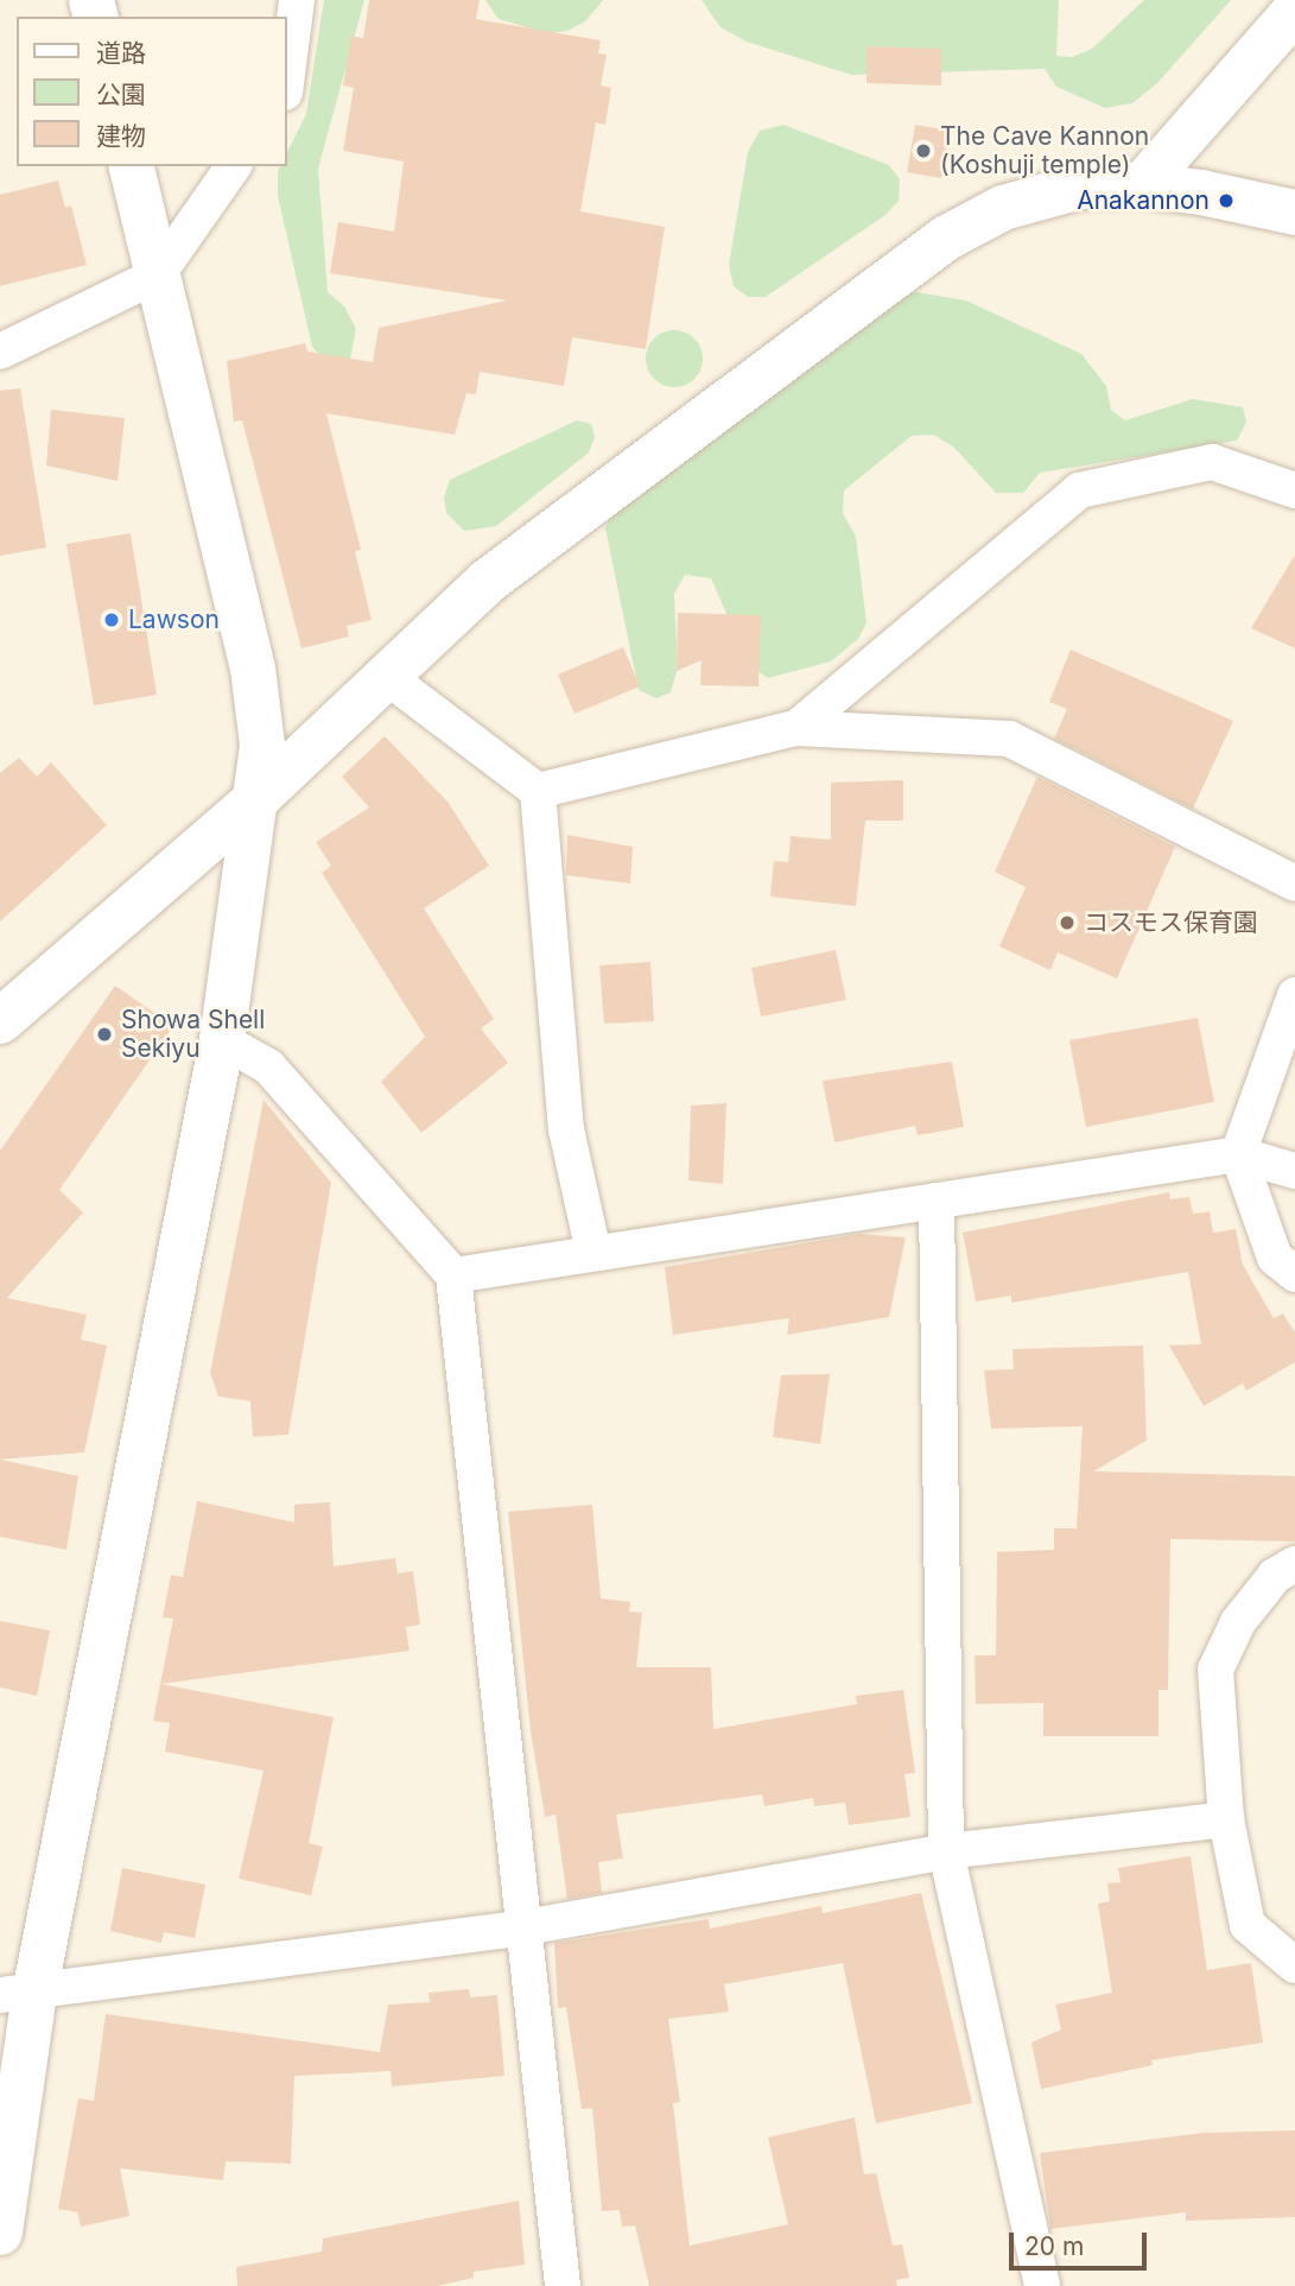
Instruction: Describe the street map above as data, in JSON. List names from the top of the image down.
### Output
{
  "places": [
    "The Cave Kannon (Koshuji temple)",
    "Anakannon",
    "Lawson",
    "コスモス保育園",
    "Showa Shell Sekiyu"
  ],
  "legend": ["道路", "公園", "建物"],
  "scale_bar": "20 m"
}
